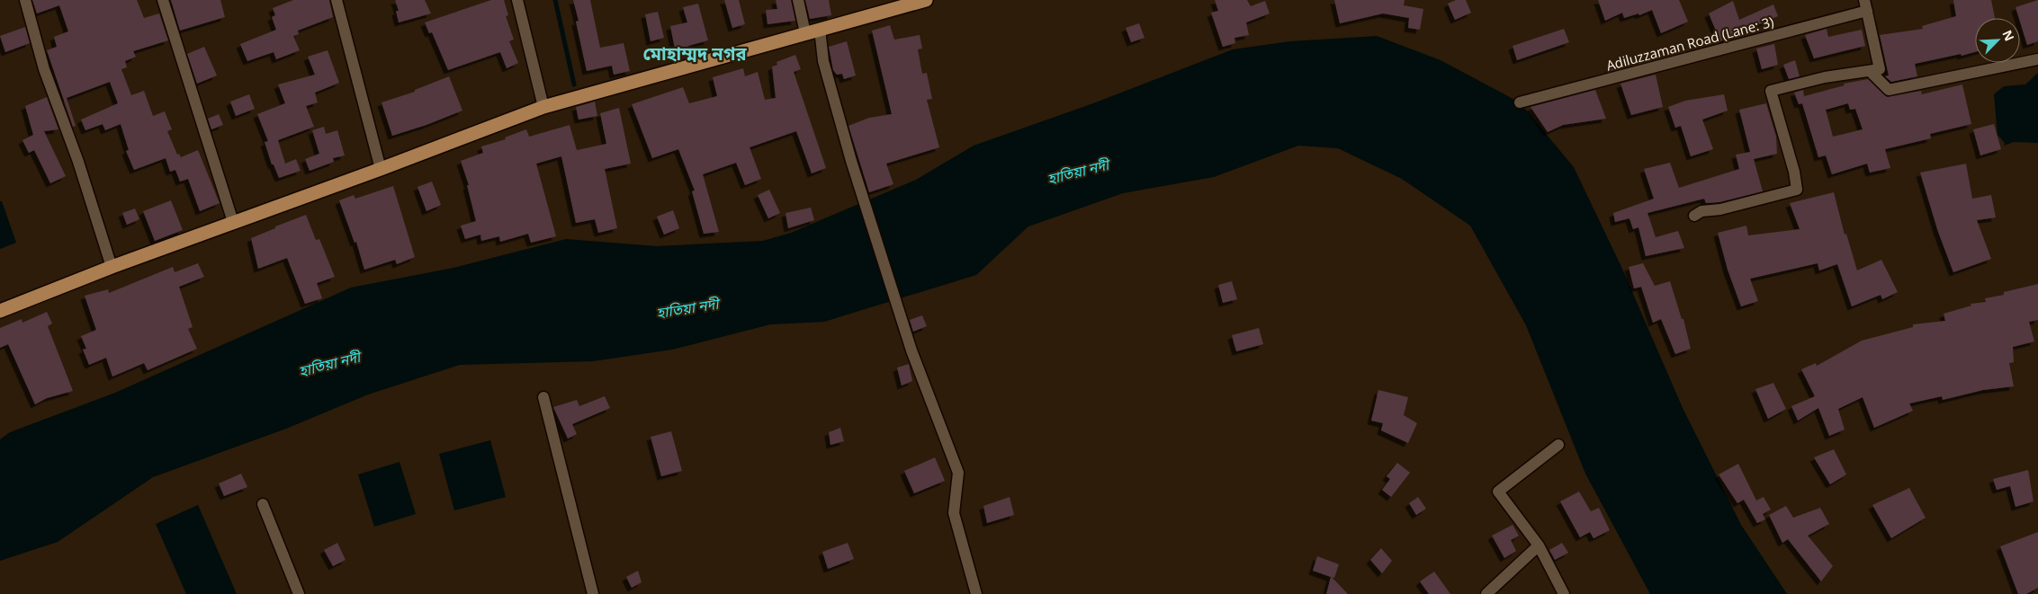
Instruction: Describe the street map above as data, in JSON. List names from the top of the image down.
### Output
{
  "streets": {
    "street": ["Adiluzzaman Road (Lane: 3)"]
  },
  "districts": ["মোহাম্মদ নগর"],
  "water": ["হাতিয়া নদী"],
  "north": "top right"
}
